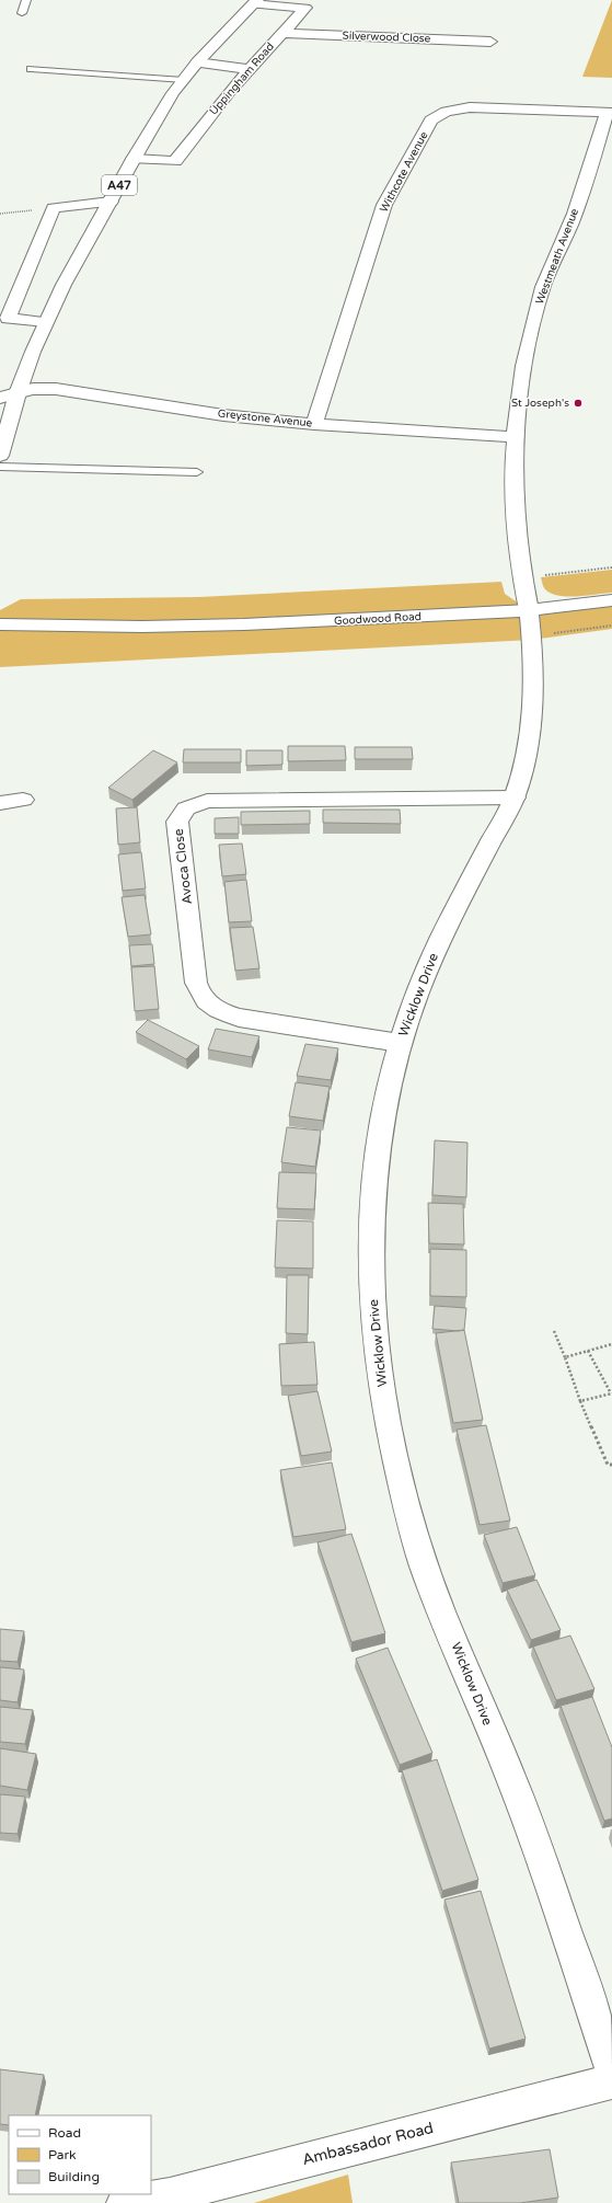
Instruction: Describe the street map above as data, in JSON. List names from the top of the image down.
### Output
{
  "streets": {
    "main road": [
      "Silverwood Close",
      "Uppingham Road",
      "Withcote Avenue",
      "A47",
      "Westmeath Avenue",
      "Greystone Avenue",
      "Goodwood Road",
      "Avoca Close",
      "Wicklow Drive",
      "Ambassador Road"
    ]
  },
  "crossings": [
    ["Silverwood Close", "Uppingham Road"],
    ["Uppingham Road", "Greystone Avenue"],
    ["Withcote Avenue", "Westmeath Avenue"],
    ["Withcote Avenue", "Greystone Avenue"],
    ["Westmeath Avenue", "Greystone Avenue"],
    ["Westmeath Avenue", "Goodwood Road"],
    ["Westmeath Avenue", "Wicklow Drive"],
    ["Goodwood Road", "Wicklow Drive"],
    ["Avoca Close", "Wicklow Drive"]
  ],
  "places": ["St Joseph's"],
  "legend": ["Road", "Park", "Building"]
}
